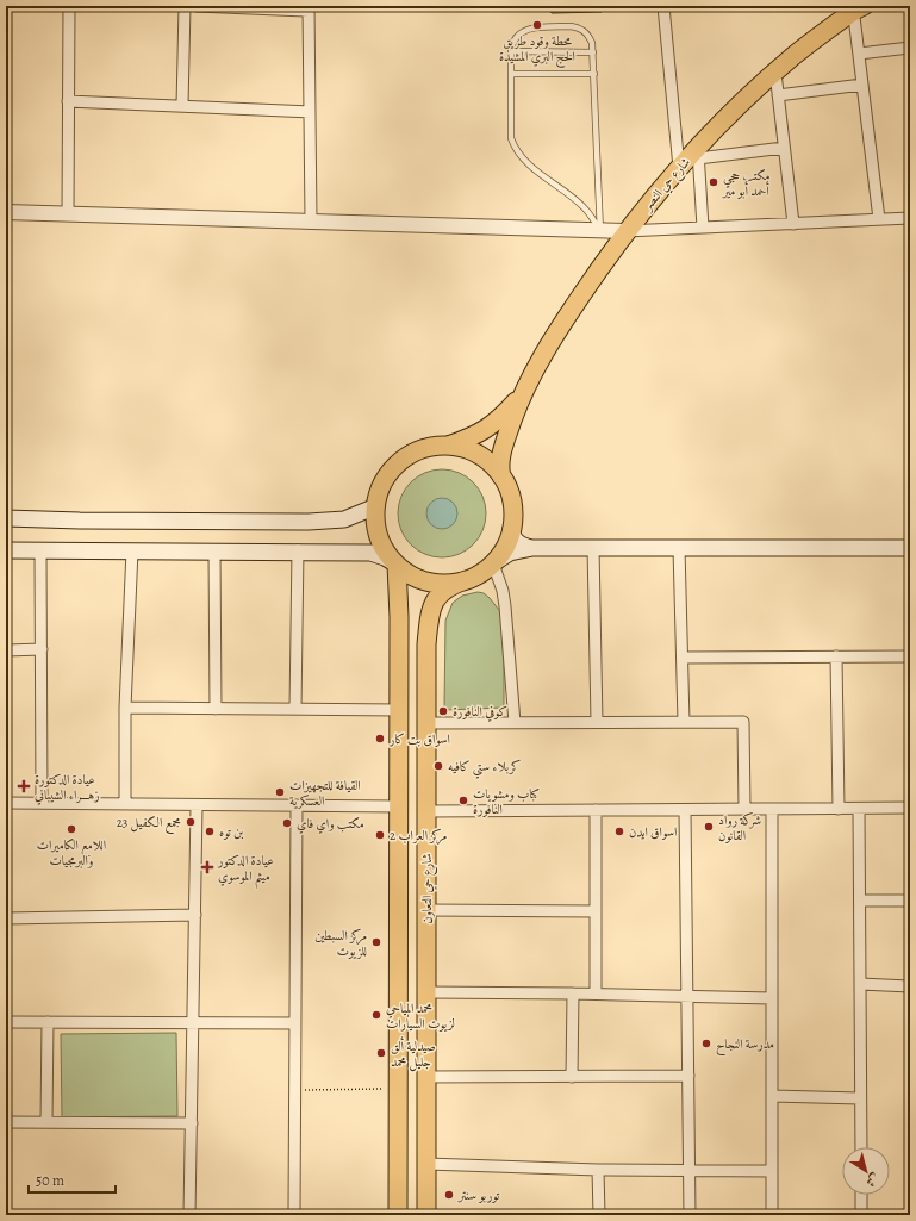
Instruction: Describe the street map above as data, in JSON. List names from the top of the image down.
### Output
{
  "streets": {
    "main road": ["شارع حي النصر", "شارع حي التعاون"]
  },
  "places": {
    "other": [
      "محطة وقود طريق الحج البري المشيدة",
      "مكتب حجي أحمد أبو مير",
      "كوفي النافورة",
      "اسواق بت كار",
      "كربلاء ستي كافيه",
      "القيافة للتجهيزات العسكرية",
      "كباب ومشويات النافورة",
      "مجمع الكفيل 23",
      "مكتب واي فاي",
      "شركة رواد القانون",
      "اللامع الكاميرات والبرمجيات",
      "بن توه",
      "اسواق ايدن",
      "مركز العراب 2",
      "مركز السبطين للزيوت",
      "محمد المياحي لزيوت السيارات",
      "مدرسة النجاح",
      "صيدلية ألق جليل محمد",
      "توربو سنتر"
    ],
    "health": ["عيادة الدكتورة زهـــراء الشيباني", "عيادة الدكتور ميثم الموسوي"]
  },
  "scale_bar": "50 m",
  "north": "bottom right"
}
